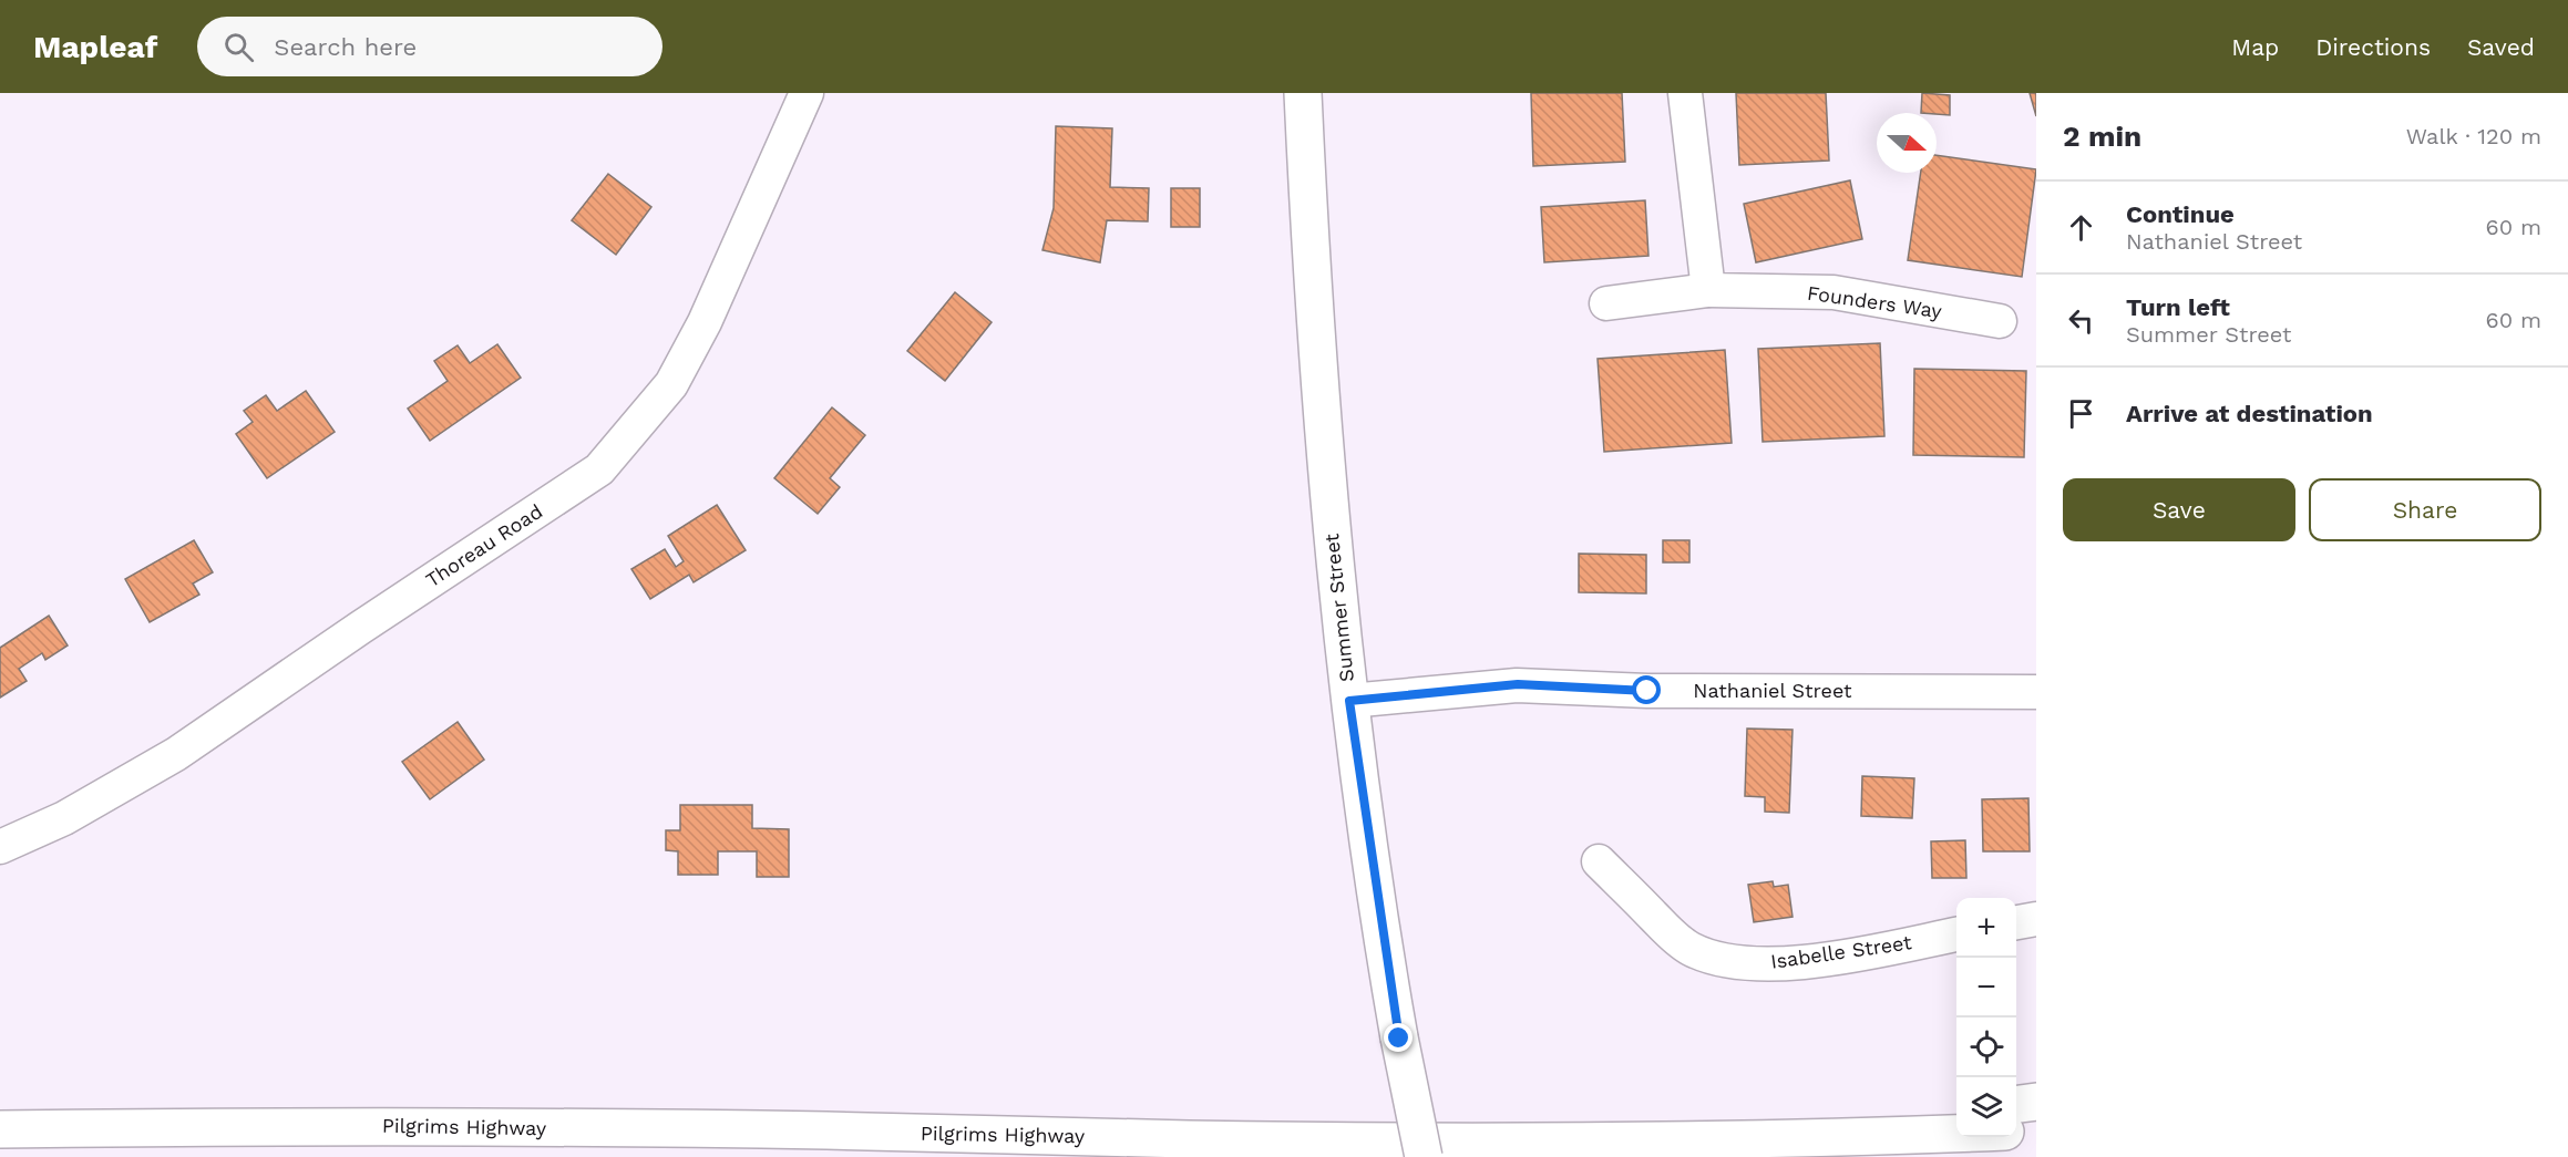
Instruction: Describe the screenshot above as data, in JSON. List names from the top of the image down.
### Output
{
  "streets": {
    "main road": ["Summer Street", "Pilgrims Highway"],
    "street": [
      "Founders Way",
      "Thoreau Road",
      "Nathaniel Street",
      "Isabelle Street"
    ]
  },
  "crossings": [
    ["Summer Street", "Nathaniel Street"]
  ],
  "north": "right",
  "page": {
    "header": "Mapleaf",
    "search": "Search here",
    "nav": ["Map", "Directions", "Saved"],
    "heading": ["2 min", "Walk · 120 m"],
    "list": [
      ["Continue", "Nathaniel Street", "60 m"],
      ["Turn left", "Summer Street", "60 m"],
      "Arrive at destination"
    ],
    "buttons": ["Save", "Share"],
    "map_buttons": ["+", "−"]
  }
}
